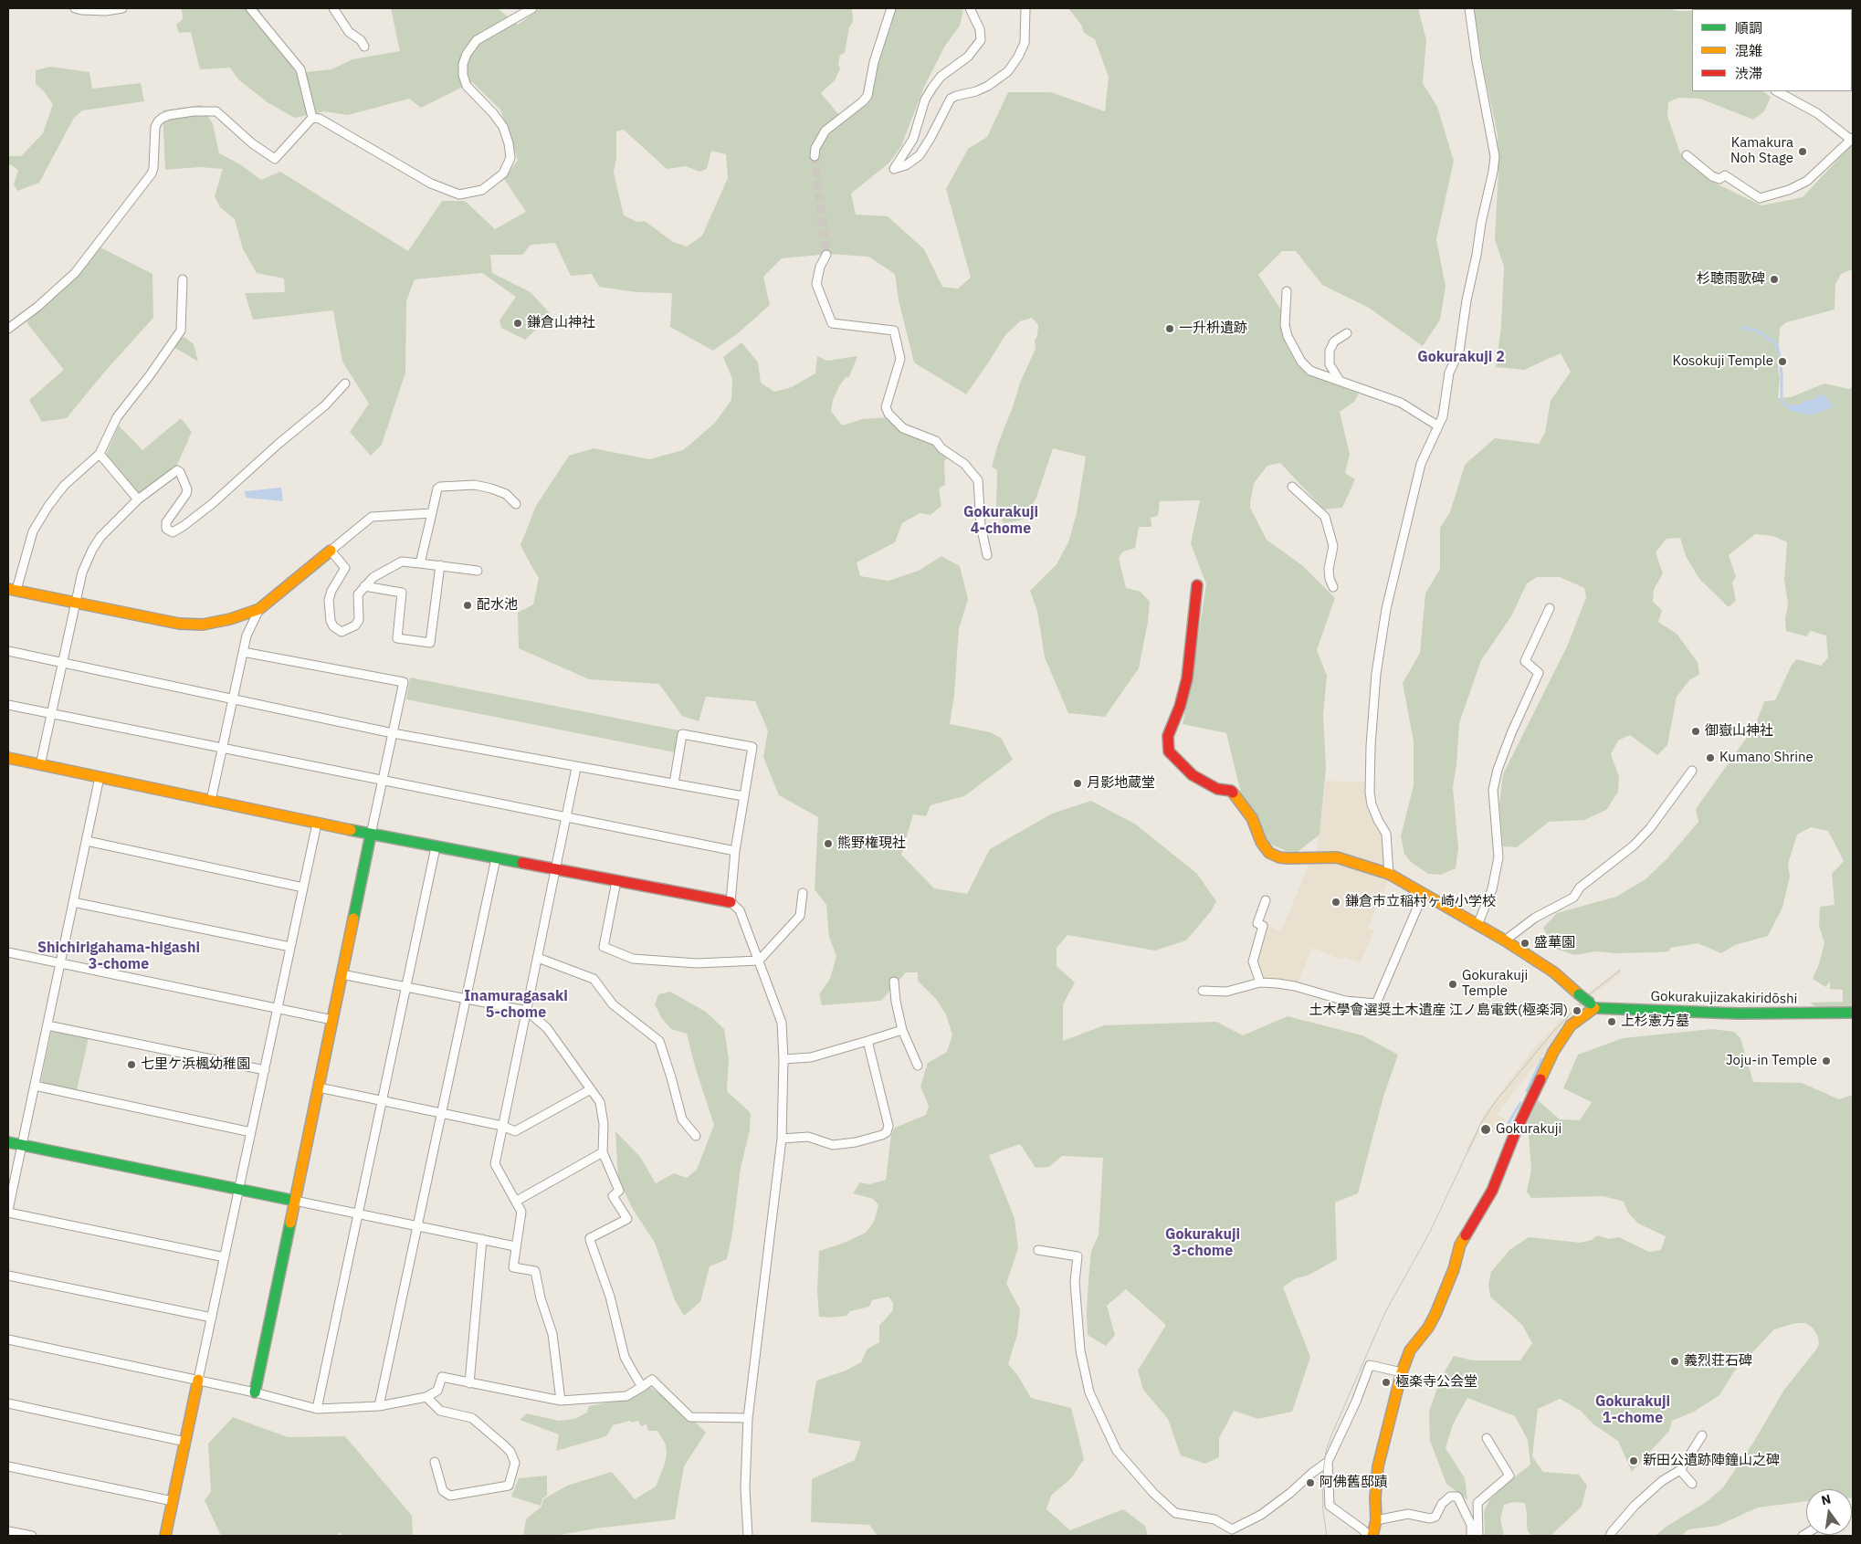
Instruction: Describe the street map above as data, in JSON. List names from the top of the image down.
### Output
{
  "streets": {
    "street": ["Gokurakujizakakiridōshi"]
  },
  "districts": [
    "Gokurakuji 2",
    "Gokurakuji 4-chome",
    "Shichirigahama-higashi 3-chome",
    "Inamuragasaki 5-chome",
    "Gokurakuji 3-chome",
    "Gokurakuji 1-chome"
  ],
  "places": [
    "Kamakura Noh Stage",
    "杉聴雨歌碑",
    "鎌倉山神社",
    "一升枡遺跡",
    "Kosokuji Temple",
    "配水池",
    "御嶽山神社",
    "Kumano Shrine",
    "月影地蔵堂",
    "熊野権現社",
    "鎌倉市立稲村ヶ崎小学校",
    "盛華園",
    "Gokurakuji Temple",
    "土木學會選奨土木遺産 江ノ島電鉄(極楽洞)",
    "上杉憲方墓",
    "Joju-in Temple",
    "七里ケ浜楓幼稚園",
    "Gokurakuji",
    "義烈荘石碑",
    "極楽寺公会堂",
    "新田公遺跡陣鐘山之碑",
    "阿佛舊邸蹟"
  ],
  "legend": ["順調", "混雑", "渋滞"],
  "north": "top"
}
